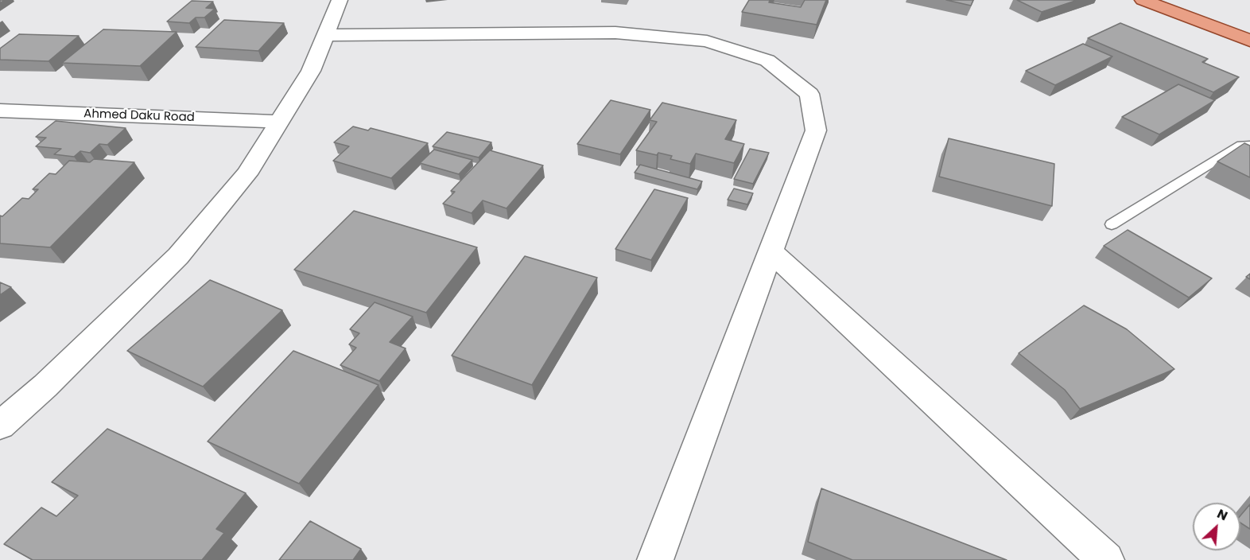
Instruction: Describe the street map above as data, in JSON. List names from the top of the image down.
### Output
{
  "streets": {
    "street": ["Ahmed Daku Road"]
  },
  "north": "top right"
}
